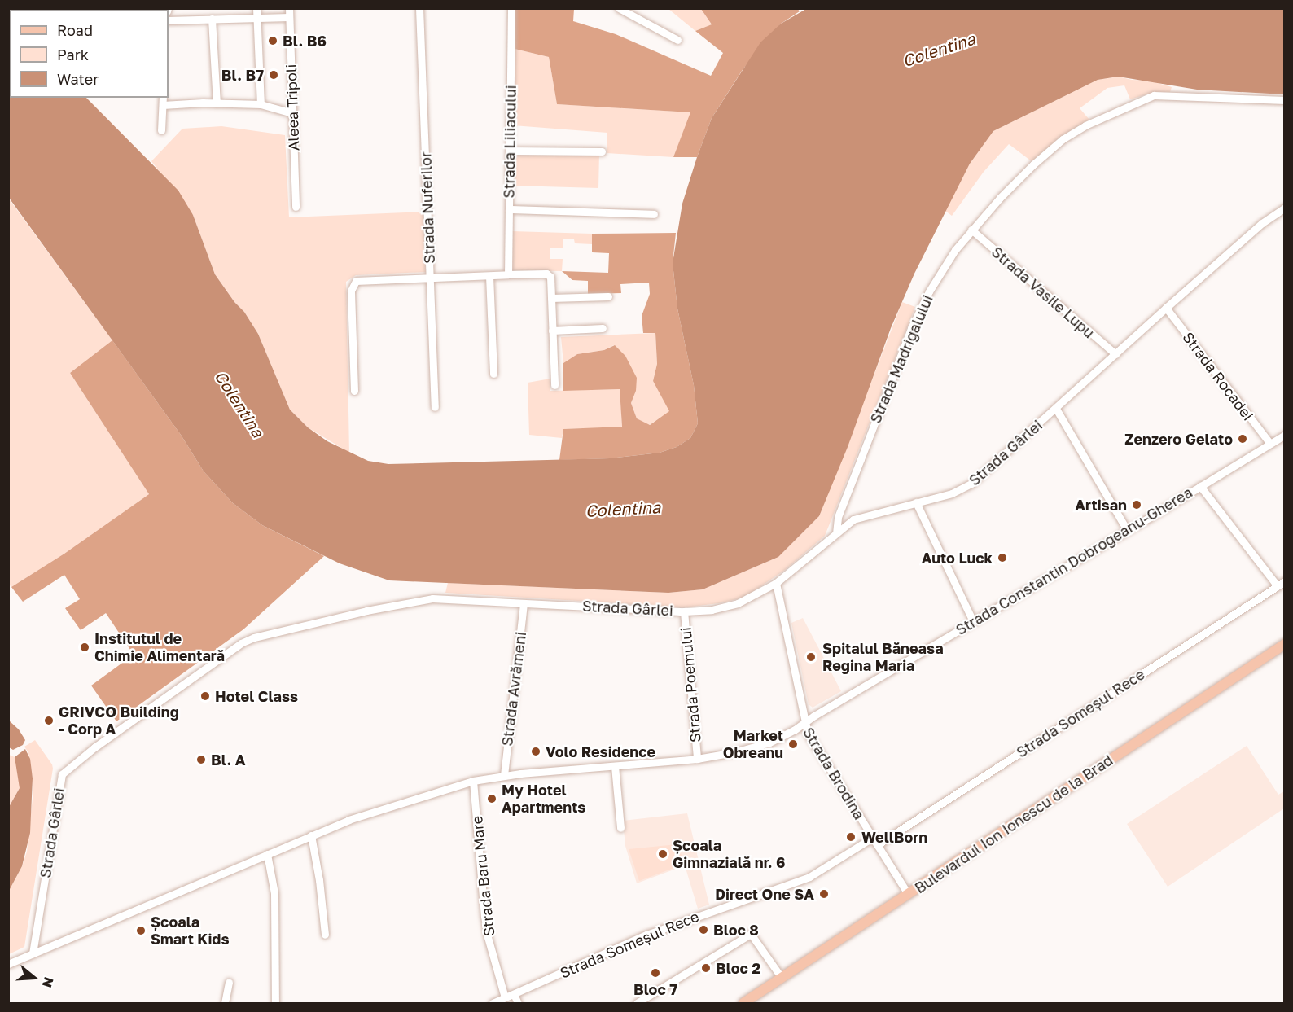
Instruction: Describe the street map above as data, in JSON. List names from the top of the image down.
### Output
{
  "streets": {
    "main road": ["Bulevardul Ion Ionescu de la Brad"],
    "street": [
      "Aleea Tripoli",
      "Strada Liliacului",
      "Strada Nuferilor",
      "Strada Vasile Lupu",
      "Strada Madrigalului",
      "Strada Rocadei",
      "Strada Gârlei",
      "Strada Constantin Dobrogeanu-Gherea",
      "Strada Poemului",
      "Strada Avrămeni",
      "Strada Someșul Rece",
      "Strada Brodina",
      "Strada Baru Mare"
    ]
  },
  "crossings": [
    ["Strada Vasile Lupu", "Strada Madrigalului"],
    ["Strada Vasile Lupu", "Strada Gârlei"],
    ["Strada Madrigalului", "Strada Gârlei"],
    ["Strada Rocadei", "Strada Gârlei"],
    ["Strada Rocadei", "Strada Constantin Dobrogeanu-Gherea"],
    ["Strada Gârlei", "Strada Constantin Dobrogeanu-Gherea"],
    ["Strada Gârlei", "Strada Poemului"],
    ["Strada Gârlei", "Strada Avrămeni"],
    ["Strada Gârlei", "Strada Brodina"],
    ["Strada Constantin Dobrogeanu-Gherea", "Strada Poemului"],
    ["Strada Constantin Dobrogeanu-Gherea", "Strada Avrămeni"],
    ["Strada Constantin Dobrogeanu-Gherea", "Strada Brodina"],
    ["Strada Constantin Dobrogeanu-Gherea", "Strada Baru Mare"],
    ["Strada Someșul Rece", "Strada Brodina"],
    ["Strada Someșul Rece", "Strada Baru Mare"],
    ["Strada Brodina", "Bulevardul Ion Ionescu de la Brad"]
  ],
  "water": ["Colentina"],
  "places": [
    "Bl. B6",
    "Bl. B7",
    "Zenzero Gelato",
    "Artisan",
    "Auto Luck",
    "Institutul de Chimie Alimentară",
    "Spitalul Băneasa Regina Maria",
    "Hotel Class",
    "GRIVCO Building - Corp A",
    "Market Obreanu",
    "Volo Residence",
    "Bl. A",
    "My Hotel Apartments",
    "WellBorn",
    "Școala Gimnazială nr. 6",
    "Direct One SA",
    "Bloc 8",
    "Școala Smart Kids",
    "Bloc 2",
    "Bloc 7"
  ],
  "legend": ["Road", "Park", "Water"],
  "north": "right"
}
